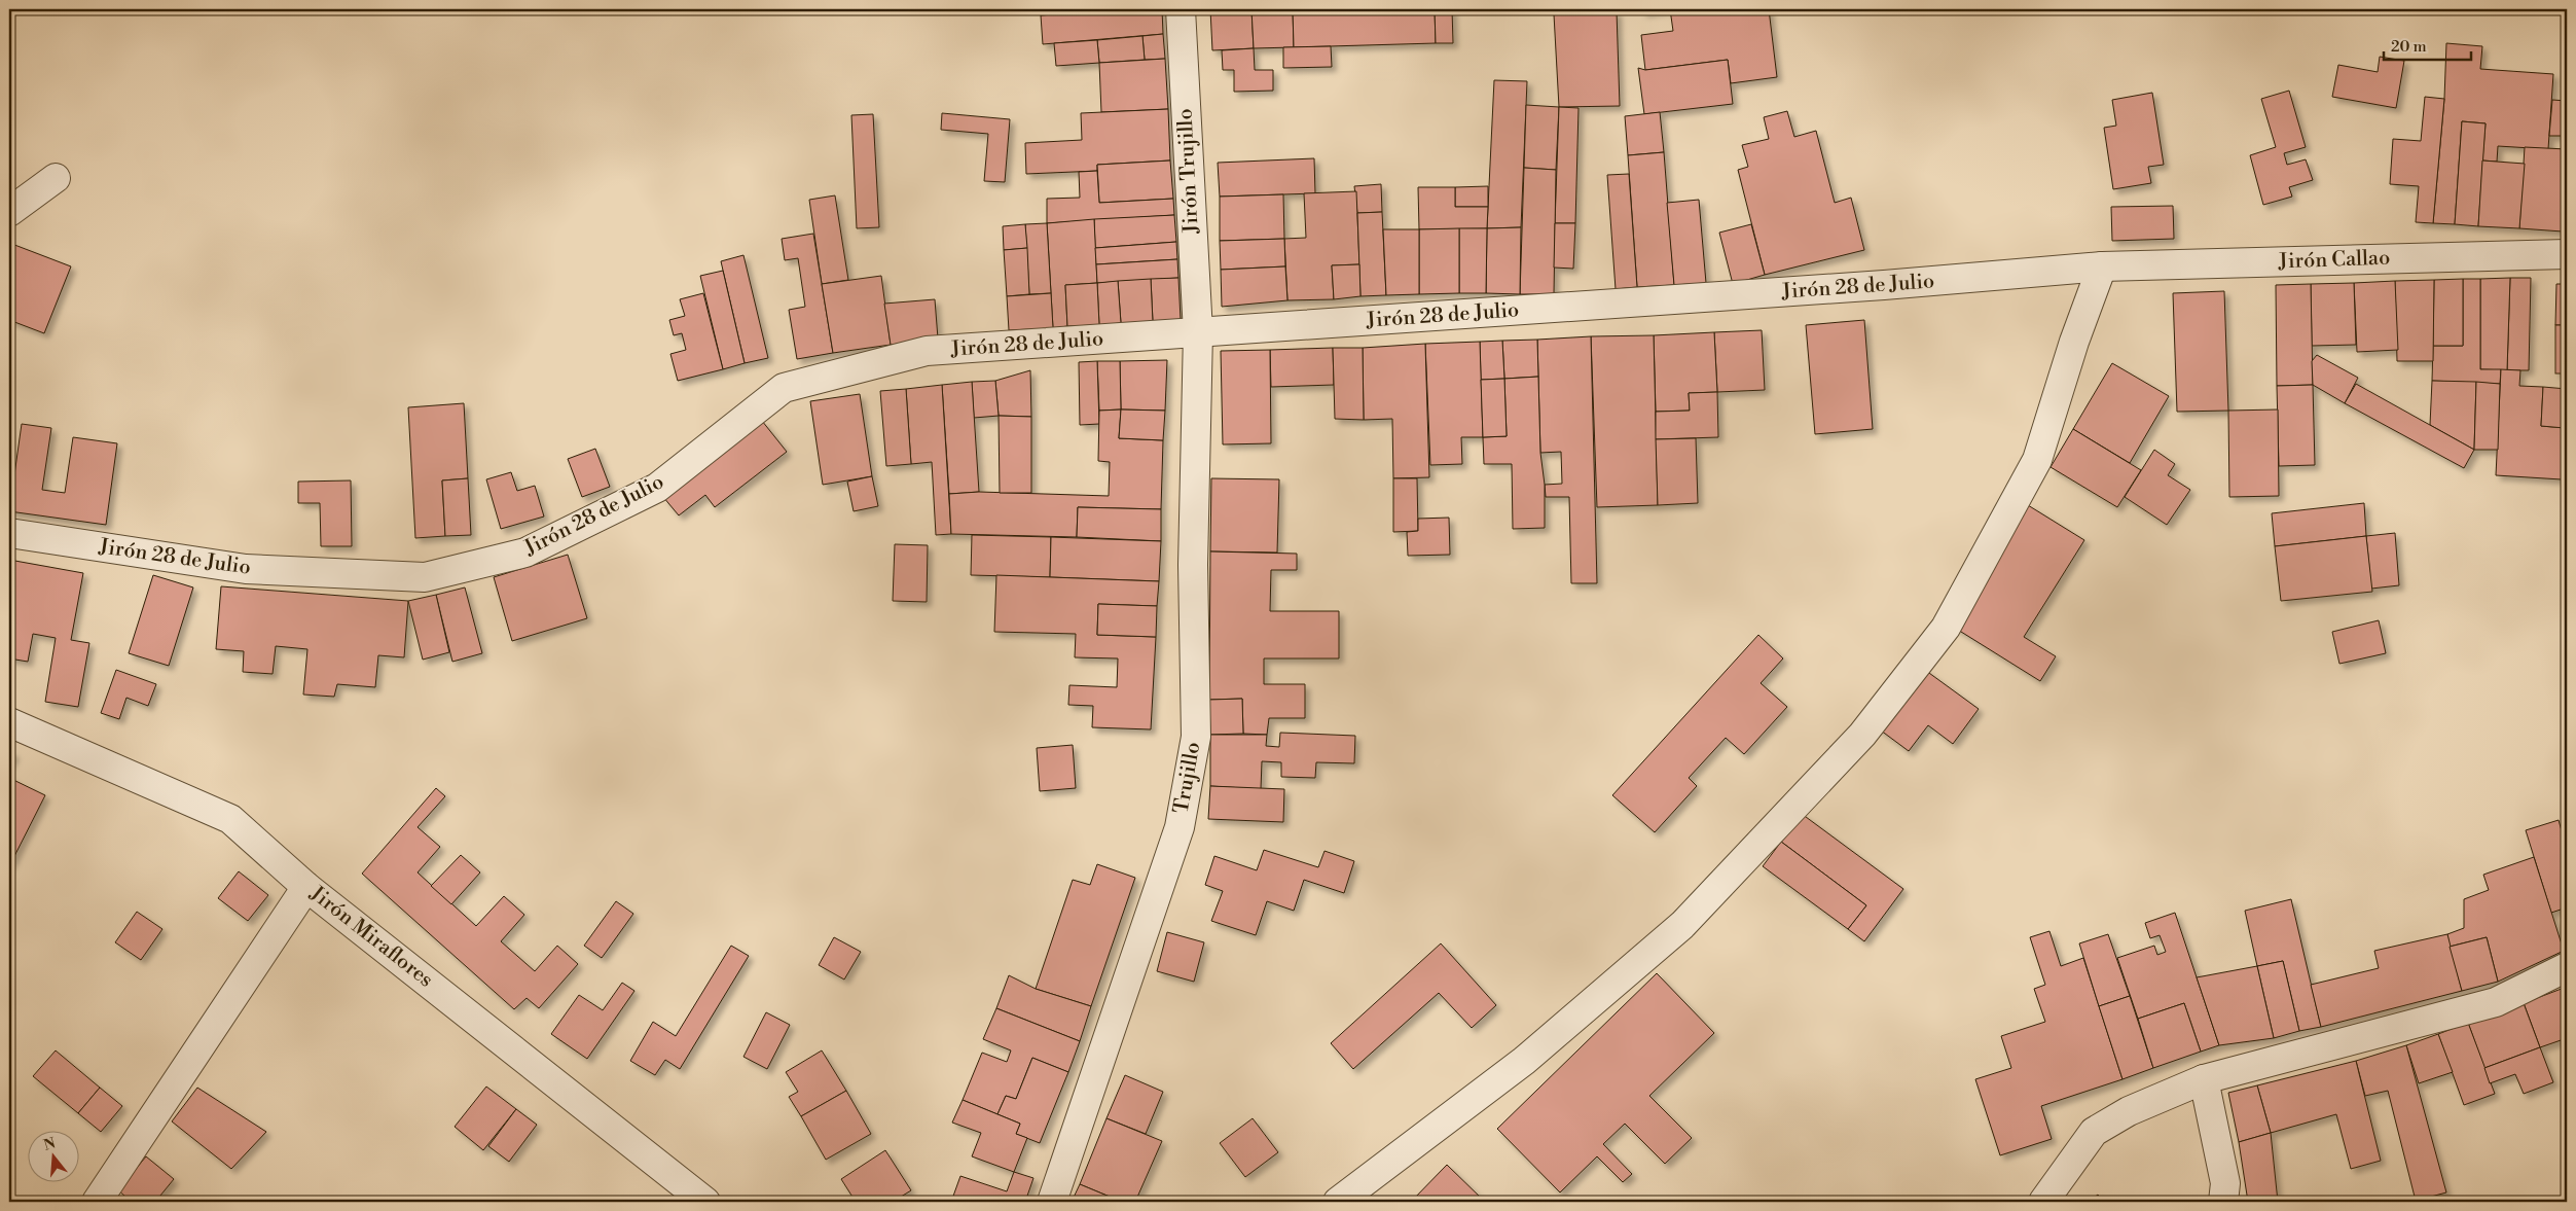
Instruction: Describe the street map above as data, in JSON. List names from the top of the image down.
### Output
{
  "streets": {
    "street": [
      "Jirón Trujillo",
      "Jirón Callao",
      "Jirón 28 de Julio",
      "Trujillo",
      "Jirón Miraflores"
    ]
  },
  "crossings": [
    ["Jirón Trujillo", "Jirón 28 de Julio"],
    ["Jirón Trujillo", "Trujillo"],
    ["Jirón Callao", "Jirón 28 de Julio"],
    ["Jirón 28 de Julio", "Trujillo"]
  ],
  "scale_bar": "20 m",
  "north": "top"
}
